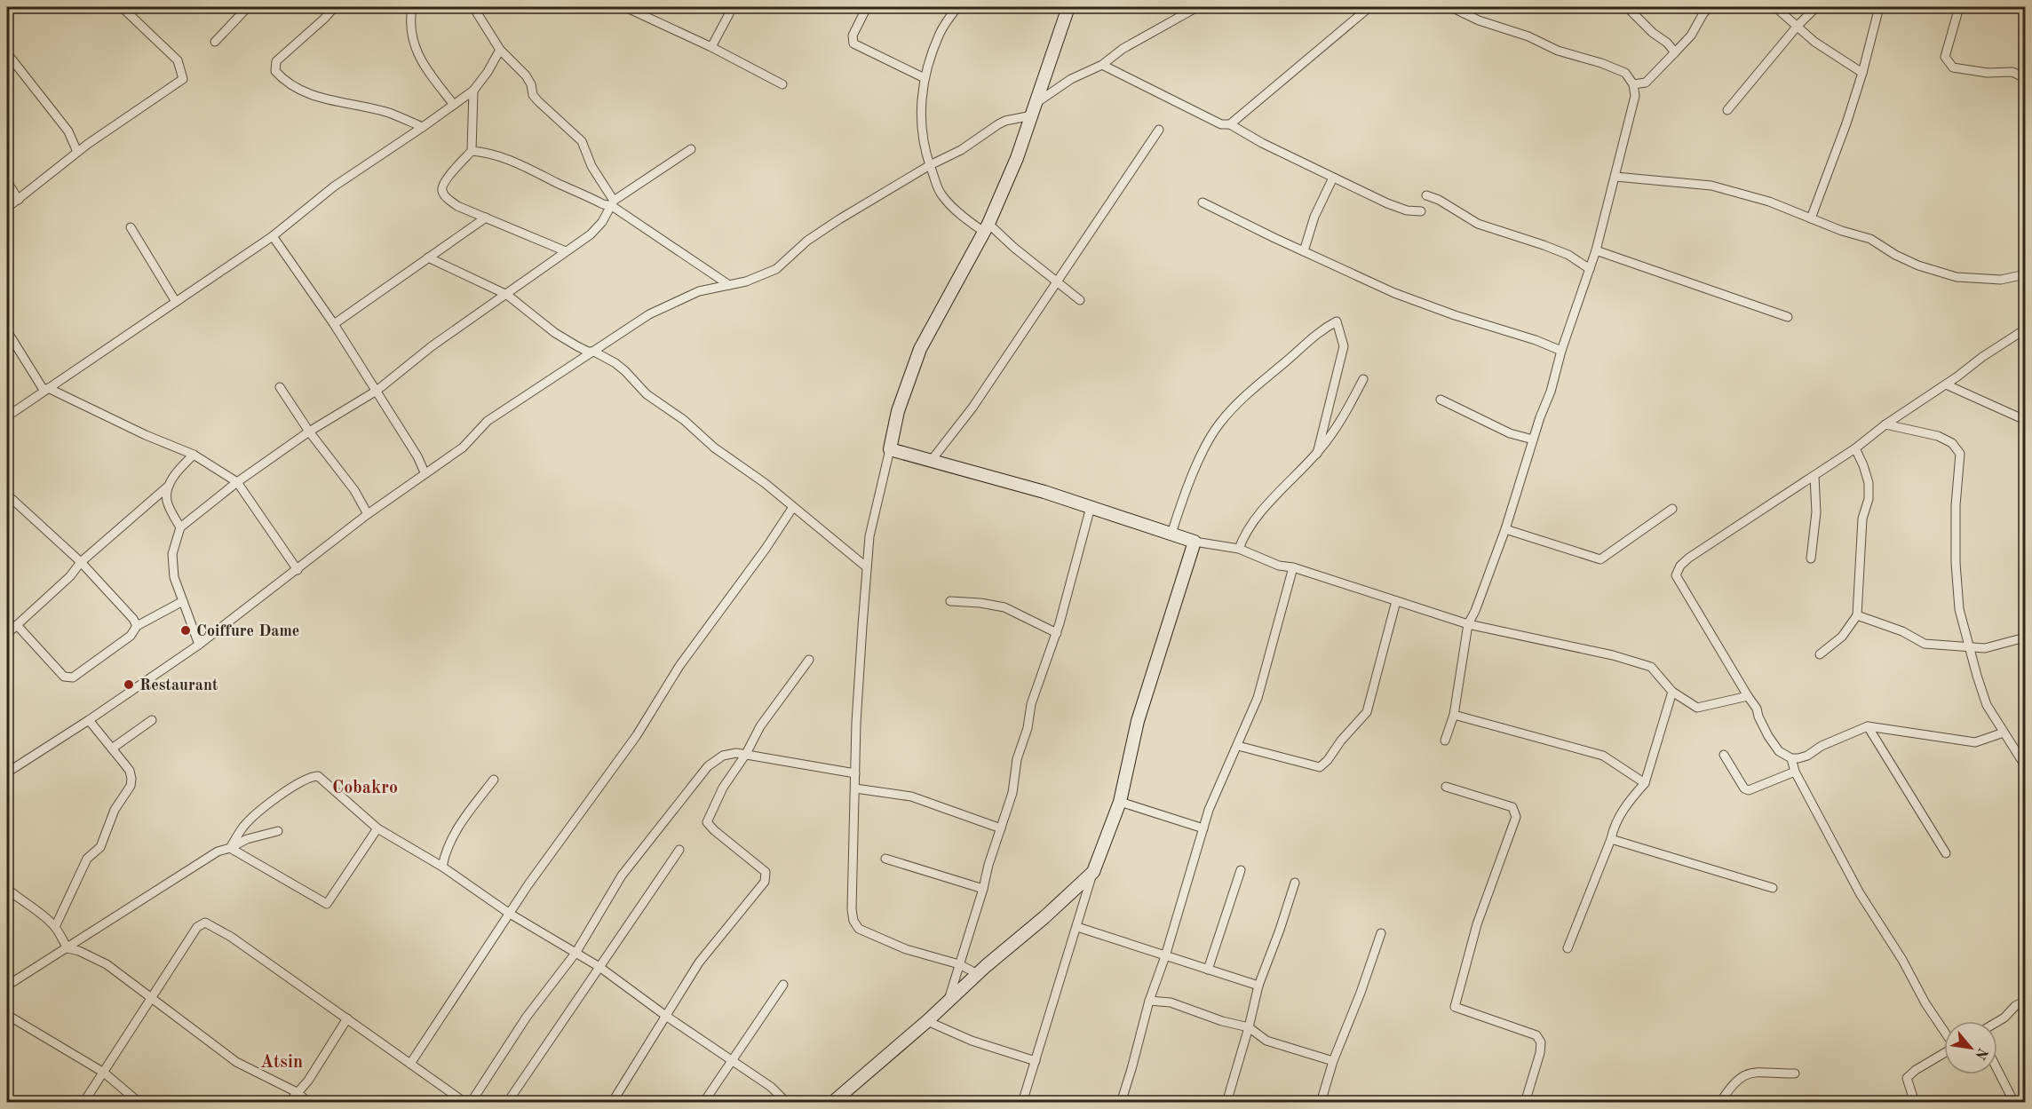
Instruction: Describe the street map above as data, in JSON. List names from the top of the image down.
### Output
{
  "districts": ["Cobakro", "Atsin"],
  "places": ["Coiffure Dame", "Restaurant"],
  "north": "bottom right"
}
